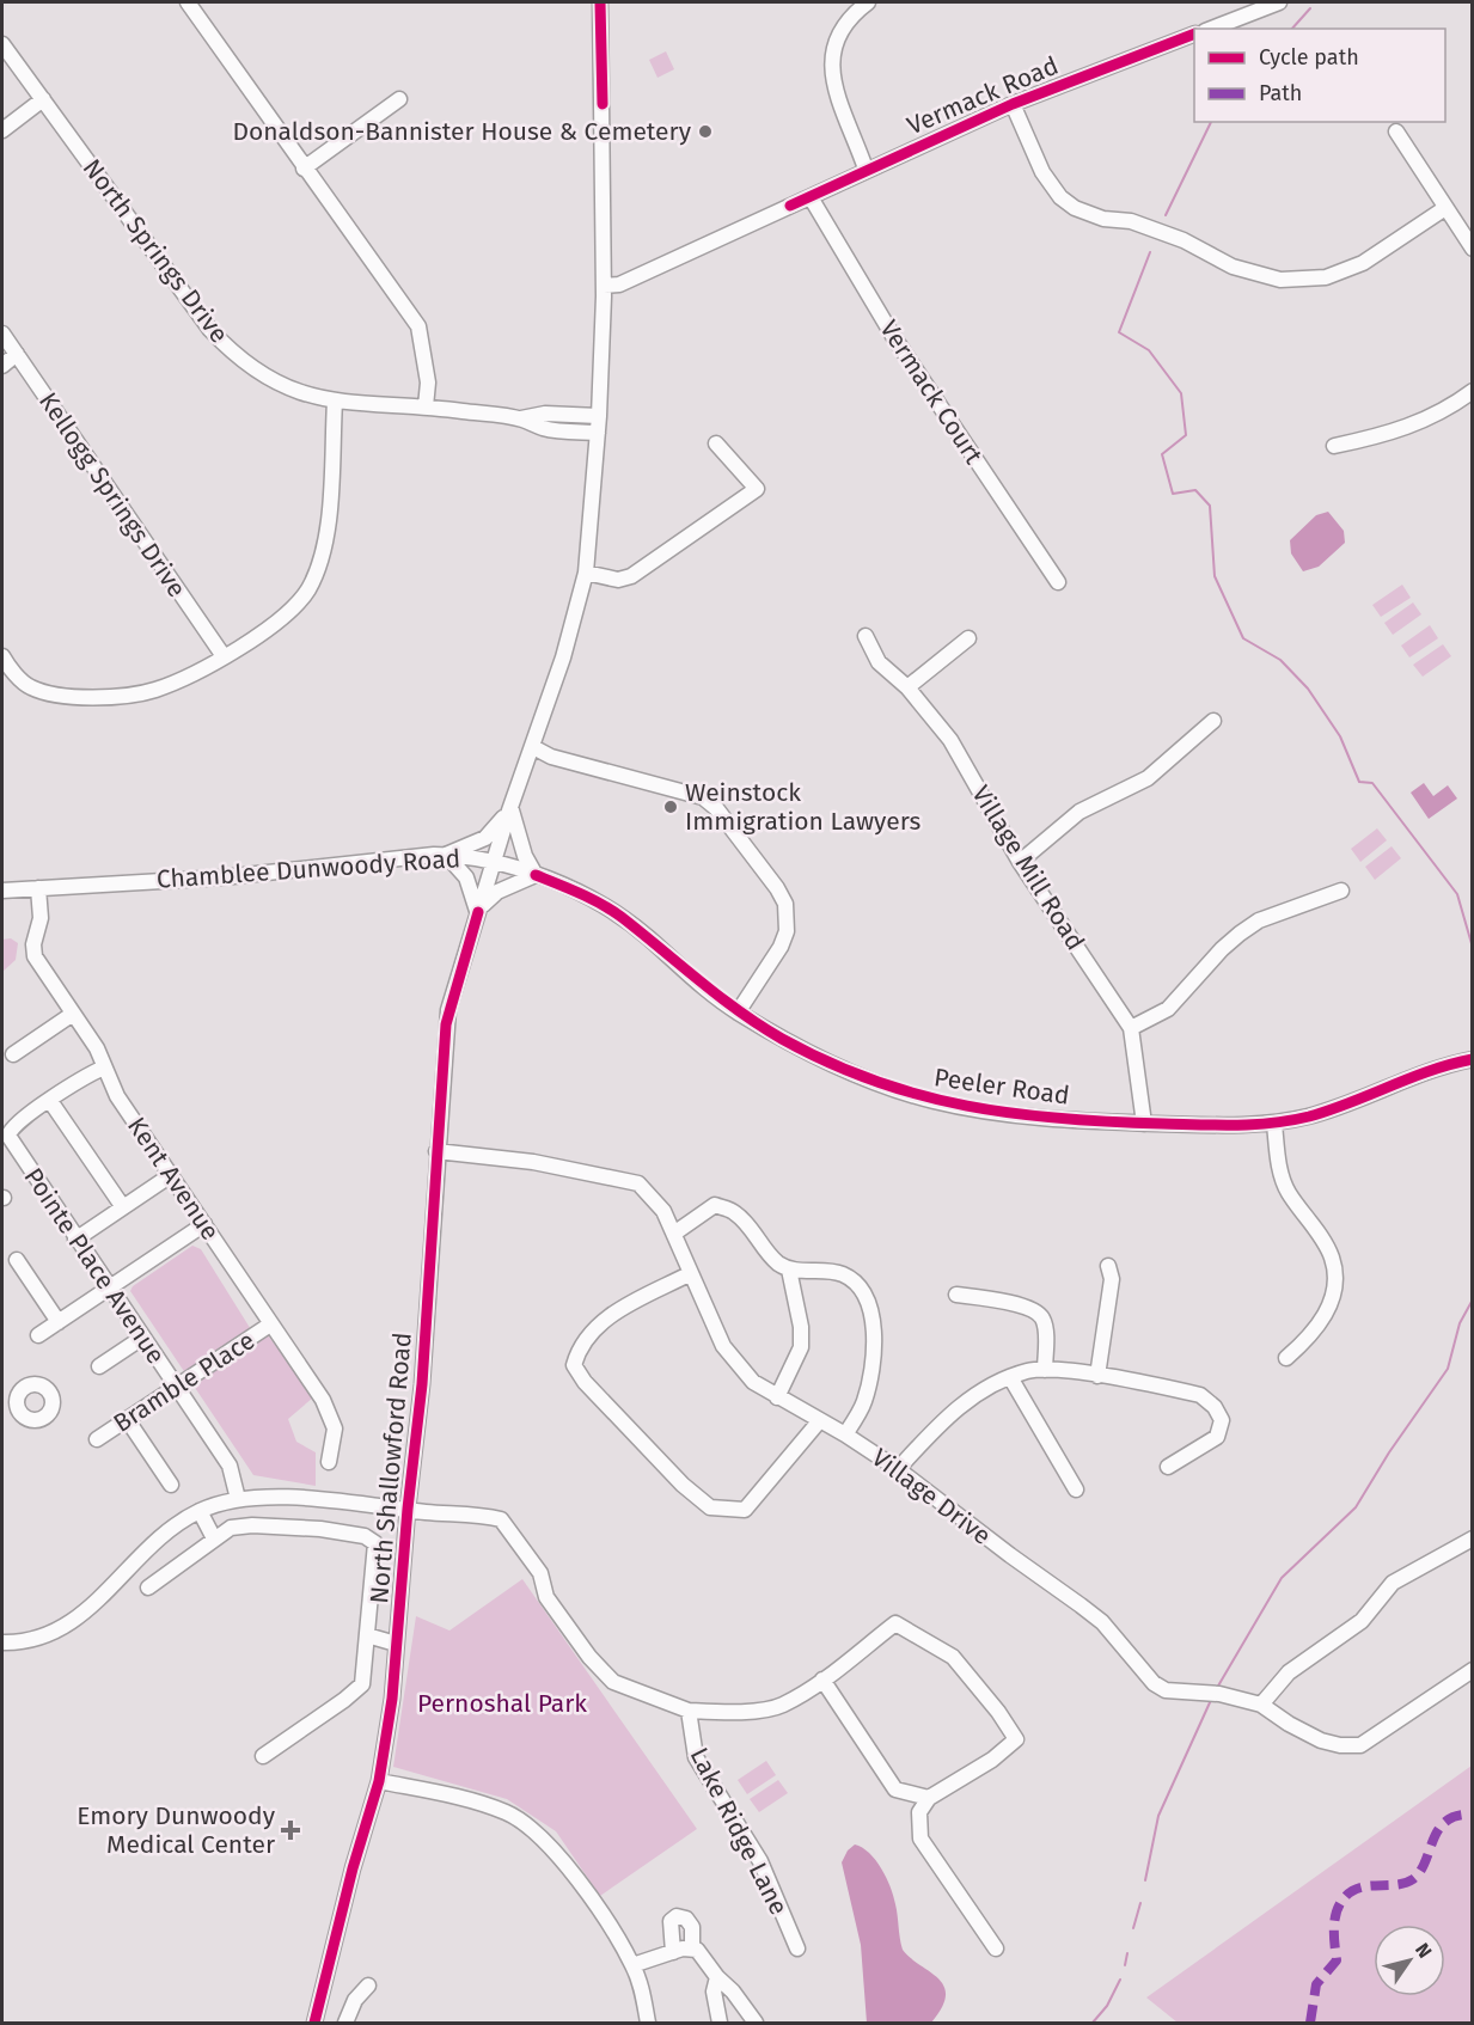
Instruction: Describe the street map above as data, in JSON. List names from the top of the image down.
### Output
{
  "streets": {
    "street": [
      "Vermack Road",
      "North Springs Drive",
      "Vermack Court",
      "Kellogg Springs Drive",
      "Village Mill Road",
      "Chamblee Dunwoody Road",
      "Peeler Road",
      "Kent Avenue",
      "Pointe Place Avenue",
      "Bramble Place",
      "North Shallowford Road",
      "Village Drive",
      "Lake Ridge Lane"
    ]
  },
  "crossings": [
    ["Vermack Road", "Vermack Court"],
    ["Village Mill Road", "Peeler Road"],
    ["Chamblee Dunwoody Road", "Peeler Road"],
    ["Chamblee Dunwoody Road", "Kent Avenue"],
    ["Chamblee Dunwoody Road", "North Shallowford Road"],
    ["Peeler Road", "North Shallowford Road"],
    ["Kent Avenue", "Pointe Place Avenue"],
    ["Kent Avenue", "Bramble Place"],
    ["Pointe Place Avenue", "Bramble Place"],
    ["Pointe Place Avenue", "Lake Ridge Lane"],
    ["North Shallowford Road", "Village Drive"],
    ["North Shallowford Road", "Lake Ridge Lane"]
  ],
  "parks": ["Pernoshal Park"],
  "places": {
    "other": ["Donaldson-Bannister House & Cemetery", "Weinstock Immigration Lawyers"],
    "health": ["Emory Dunwoody Medical Center"]
  },
  "legend": ["Cycle path", "Path"],
  "north": "top right"
}
